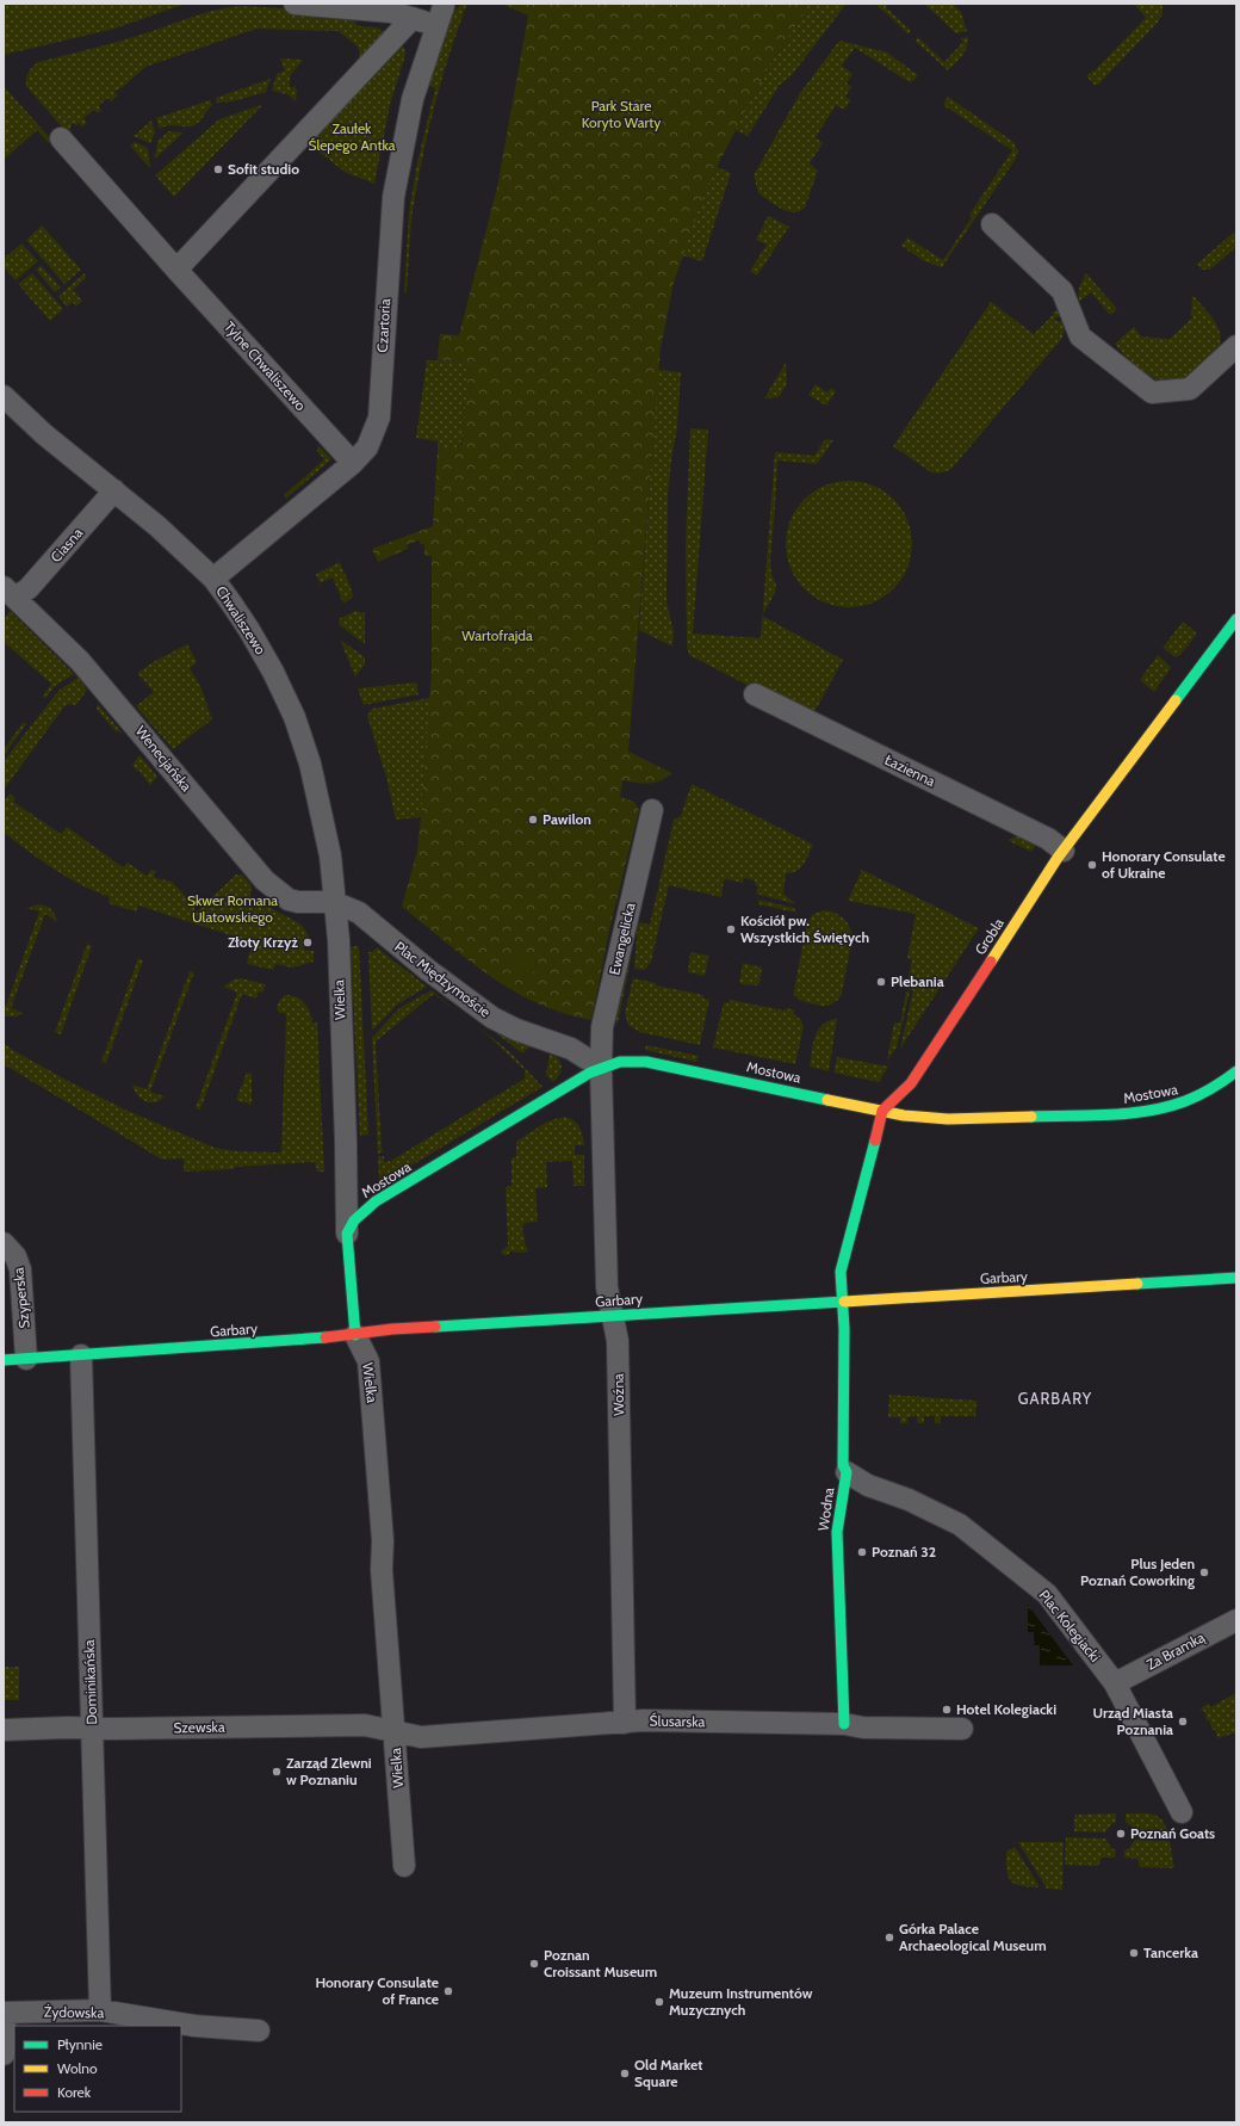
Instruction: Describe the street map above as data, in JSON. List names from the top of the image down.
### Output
{
  "streets": {
    "street": [
      "Czartoria",
      "Tylne Chwaliszewo",
      "Ciasna",
      "Chwaliszewo",
      "Wenecjańska",
      "Łazienna",
      "Grobla",
      "Ewangelicka",
      "Plac Międzymoście",
      "Wielka",
      "Mostowa",
      "Garbary",
      "Szyperska",
      "Woźna",
      "Wodna",
      "Plac Kolegiacki",
      "Za Bramką",
      "Dominikańska",
      "Ślusarska",
      "Szewska",
      "Żydowska"
    ]
  },
  "crossings": [
    ["Czartoria", "Tylne Chwaliszewo"],
    ["Czartoria", "Chwaliszewo"],
    ["Ciasna", "Chwaliszewo"],
    ["Ciasna", "Wenecjańska"],
    ["Chwaliszewo", "Wenecjańska"],
    ["Chwaliszewo", "Plac Międzymoście"],
    ["Chwaliszewo", "Wielka"],
    ["Wenecjańska", "Plac Międzymoście"],
    ["Wenecjańska", "Wielka"],
    ["Łazienna", "Grobla"],
    ["Grobla", "Mostowa"],
    ["Ewangelicka", "Plac Międzymoście"],
    ["Ewangelicka", "Mostowa"],
    ["Ewangelicka", "Woźna"],
    ["Plac Międzymoście", "Wielka"],
    ["Plac Międzymoście", "Mostowa"],
    ["Plac Międzymoście", "Woźna"],
    ["Wielka", "Mostowa"],
    ["Wielka", "Garbary"],
    ["Wielka", "Ślusarska"],
    ["Wielka", "Szewska"],
    ["Mostowa", "Woźna"],
    ["Garbary", "Szyperska"],
    ["Garbary", "Woźna"],
    ["Garbary", "Wodna"],
    ["Garbary", "Dominikańska"],
    ["Woźna", "Ślusarska"],
    ["Wodna", "Plac Kolegiacki"],
    ["Wodna", "Ślusarska"],
    ["Plac Kolegiacki", "Za Bramką"],
    ["Dominikańska", "Szewska"],
    ["Dominikańska", "Żydowska"],
    ["Ślusarska", "Szewska"]
  ],
  "districts": ["GARBARY"],
  "parks": [
    "Park Stare Koryto Warty",
    "Zaułek Ślepego Antka",
    "Wartofrajda",
    "Skwer Romana Ulatowskiego"
  ],
  "places": [
    "Sofit studio",
    "Pawilon",
    "Honorary Consulate of Ukraine",
    "Kościół pw. Wszystkich Świętych",
    "Złoty Krzyż",
    "Plebania",
    "Poznań 32",
    "Plus Jeden Poznań Coworking",
    "Hotel Kolegiacki",
    "Urząd Miasta Poznania",
    "Zarząd Zlewni w Poznaniu",
    "Poznań Goats",
    "Górka Palace Archaeological Museum",
    "Tancerka",
    "Poznan Croissant Museum",
    "Honorary Consulate of France",
    "Muzeum Instrumentów Muzycznych",
    "Old Market Square"
  ],
  "legend": ["Płynnie", "Wolno", "Korek"]
}
